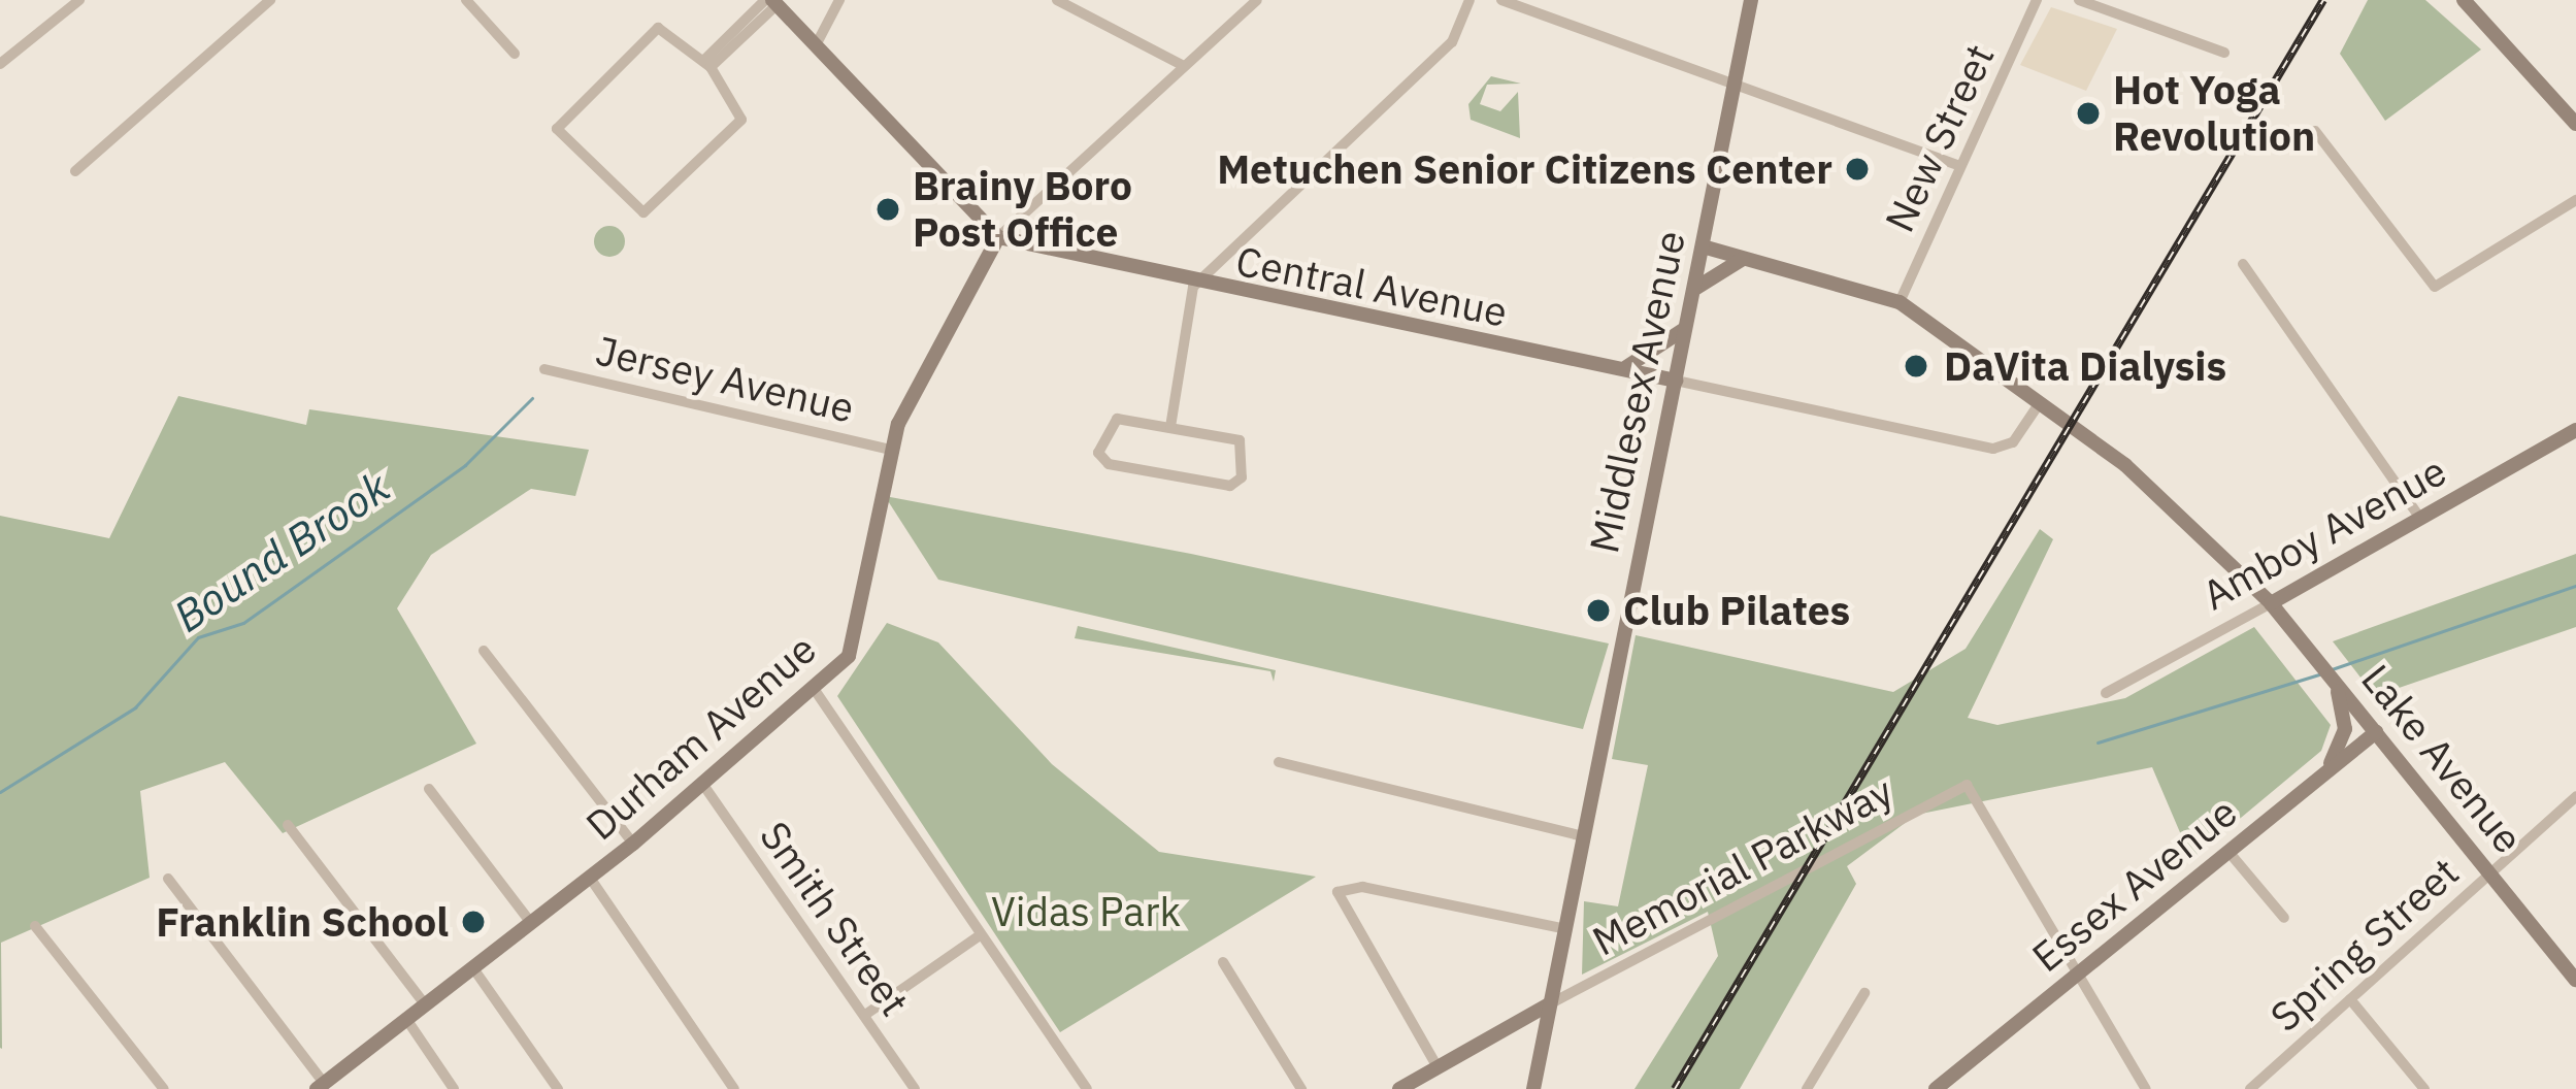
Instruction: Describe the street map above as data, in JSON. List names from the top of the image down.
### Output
{
  "streets": {
    "street": [
      "New Street",
      "Central Avenue",
      "Jersey Avenue",
      "Middlesex Avenue",
      "Amboy Avenue",
      "Durham Avenue",
      "Lake Avenue",
      "Memorial Parkway",
      "Essex Avenue",
      "Smith Street",
      "Spring Street"
    ]
  },
  "crossings": [
    ["Central Avenue", "Middlesex Avenue"],
    ["Central Avenue", "Durham Avenue"],
    ["Jersey Avenue", "Durham Avenue"],
    ["Middlesex Avenue", "Memorial Parkway"],
    ["Amboy Avenue", "Lake Avenue"],
    ["Durham Avenue", "Smith Street"],
    ["Lake Avenue", "Essex Avenue"],
    ["Lake Avenue", "Spring Street"],
    ["Memorial Parkway", "Essex Avenue"]
  ],
  "water": ["Bound Brook"],
  "parks": ["Vidas Park"],
  "places": [
    "Hot Yoga Revolution",
    "Metuchen Senior Citizens Center",
    "Brainy Boro Post Office",
    "DaVita Dialysis",
    "Club Pilates",
    "Franklin School"
  ]
}
